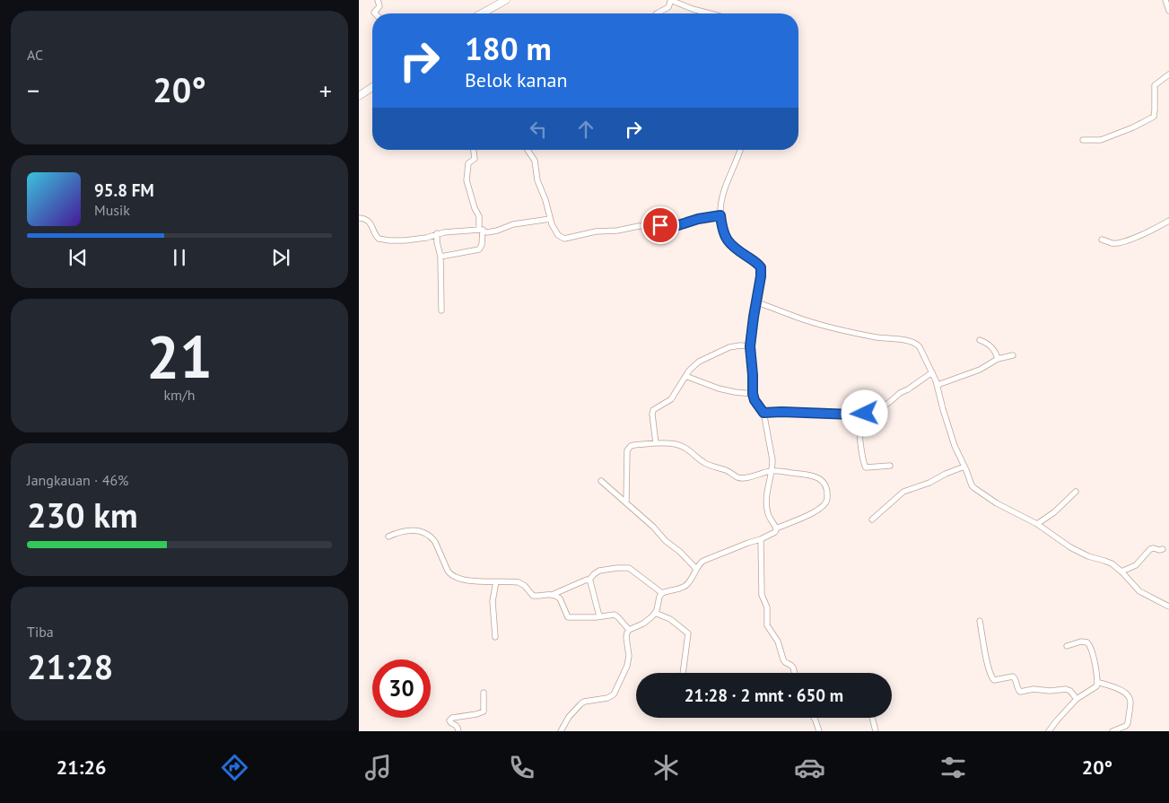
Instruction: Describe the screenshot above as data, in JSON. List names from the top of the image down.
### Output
{
  "page": {
    "tile": [
      "AC",
      ["21", "km/h"],
      ["Jangkauan · 46%", "230 km"],
      ["Tiba", "21:28"]
    ],
    "turn": ["180 m", "Belok kanan"],
    "heat": ["−", "20°", "+"],
    "song": ["95.8 FM", "Musik"],
    "limit": "30",
    "trip": "21:28 · 2 mnt · 650 m",
    "tabs": ["21:26", "20°"]
  }
}
